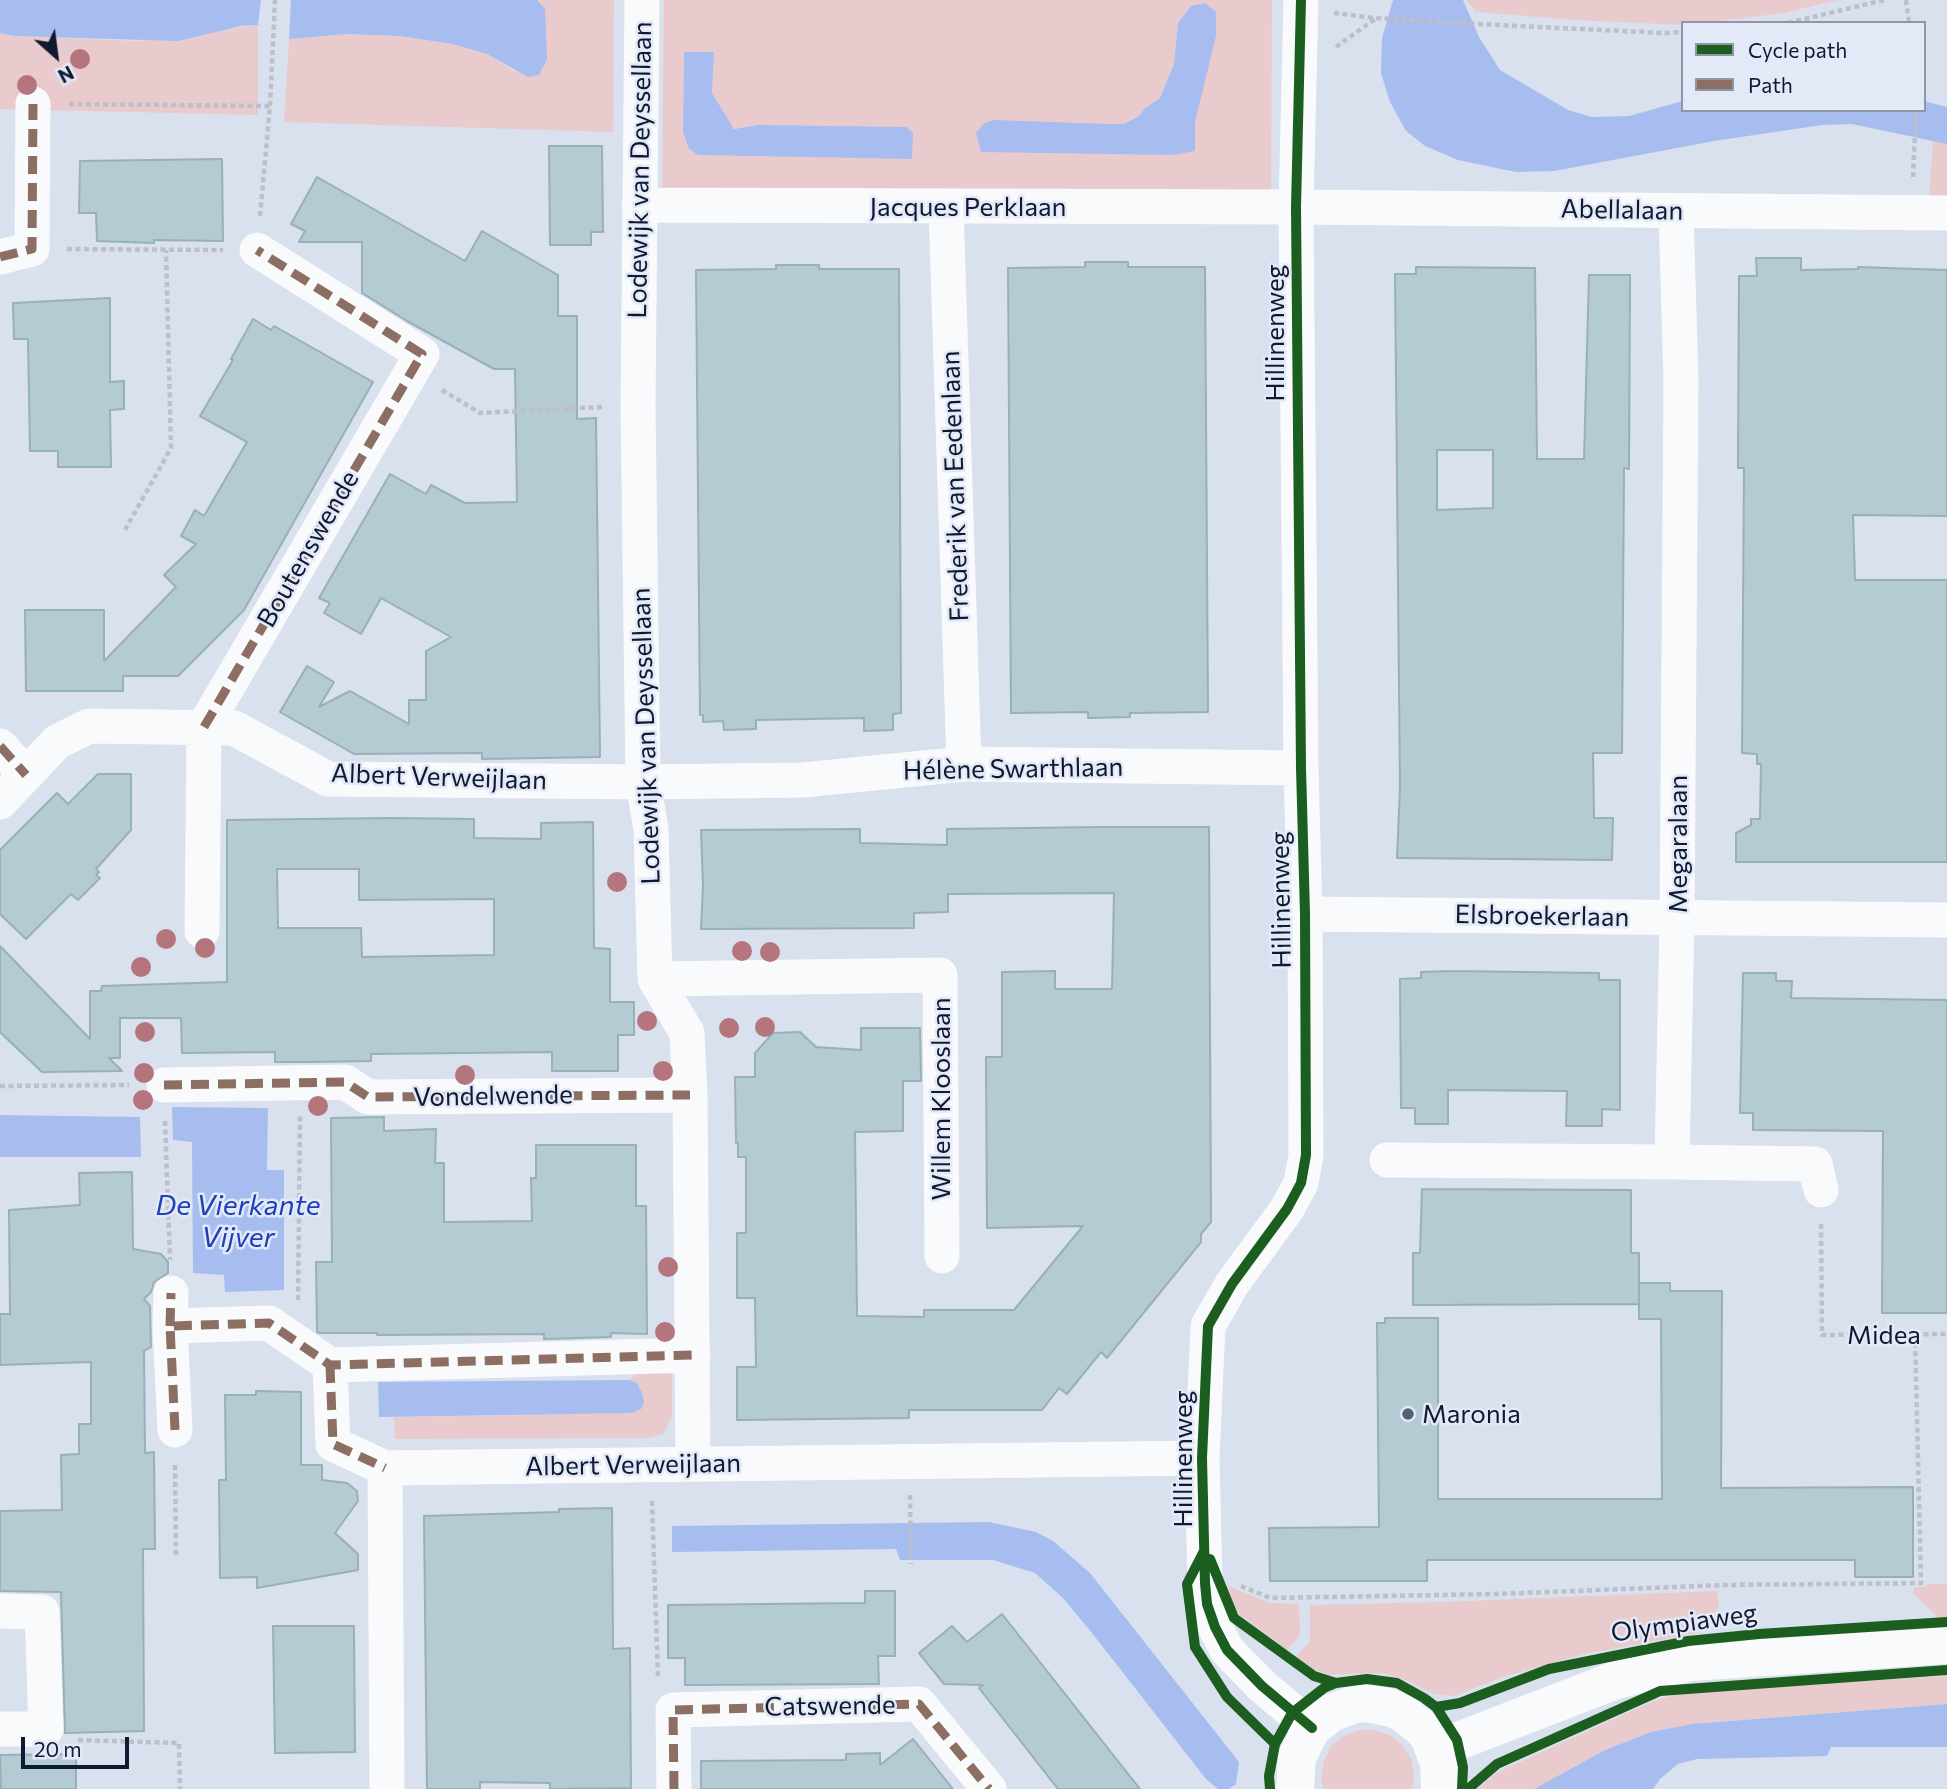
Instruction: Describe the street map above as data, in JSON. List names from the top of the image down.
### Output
{
  "streets": {
    "main road": ["Olympiaweg"],
    "street": [
      "Lodewijk van Deyssellaan",
      "Jacques Perklaan",
      "Abellalaan",
      "Hillinenweg",
      "Frederik van Eedenlaan",
      "Boutenswende",
      "Hélène Swarthlaan",
      "Albert Verweijlaan",
      "Megaralaan",
      "Elsbroekerlaan",
      "Vondelwende",
      "Willem Klooslaan",
      "Catswende"
    ],
    "path": ["Midea"]
  },
  "crossings": [
    ["Lodewijk van Deyssellaan", "Jacques Perklaan"],
    ["Lodewijk van Deyssellaan", "Hélène Swarthlaan"],
    ["Lodewijk van Deyssellaan", "Albert Verweijlaan"],
    ["Lodewijk van Deyssellaan", "Vondelwende"],
    ["Lodewijk van Deyssellaan", "Willem Klooslaan"],
    ["Jacques Perklaan", "Abellalaan"],
    ["Jacques Perklaan", "Hillinenweg"],
    ["Jacques Perklaan", "Frederik van Eedenlaan"],
    ["Abellalaan", "Hillinenweg"],
    ["Abellalaan", "Megaralaan"],
    ["Hillinenweg", "Hélène Swarthlaan"],
    ["Hillinenweg", "Albert Verweijlaan"],
    ["Hillinenweg", "Elsbroekerlaan"],
    ["Frederik van Eedenlaan", "Hélène Swarthlaan"],
    ["Boutenswende", "Albert Verweijlaan"],
    ["Hélène Swarthlaan", "Albert Verweijlaan"],
    ["Megaralaan", "Elsbroekerlaan"]
  ],
  "water": ["De Vierkante Vijver"],
  "places": ["Maronia"],
  "legend": ["Cycle path", "Path"],
  "scale_bar": "20 m",
  "north": "bottom right"
}
